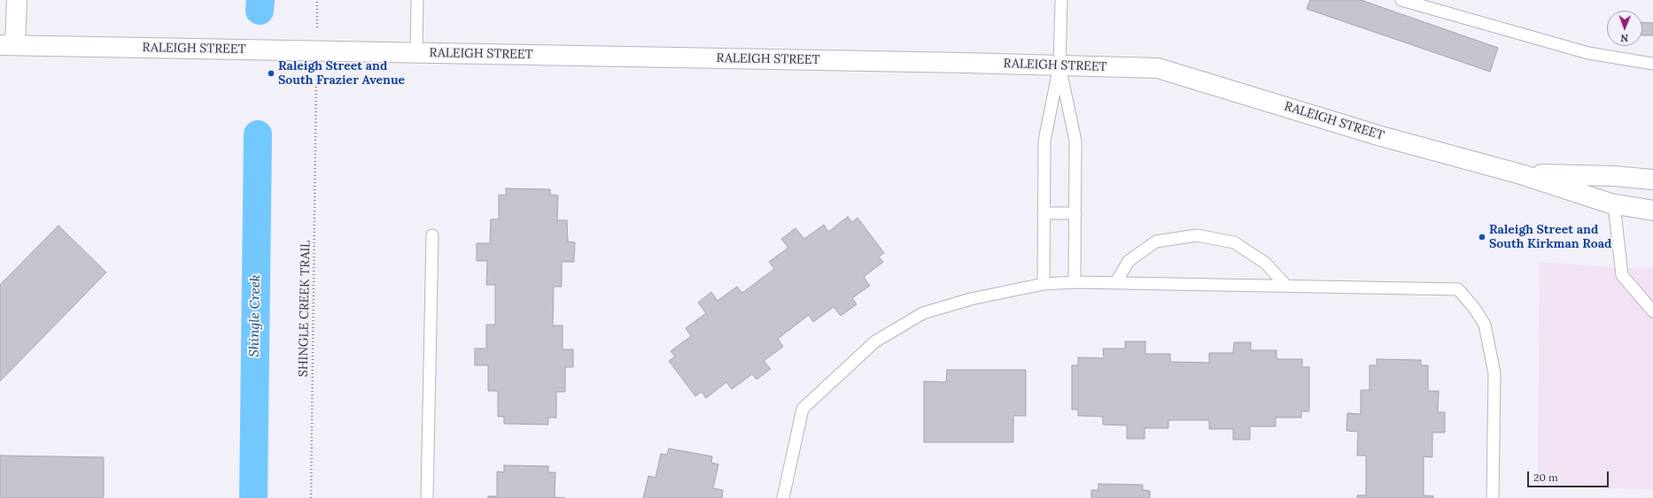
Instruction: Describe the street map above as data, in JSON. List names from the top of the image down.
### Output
{
  "streets": {
    "street": ["RALEIGH STREET"],
    "path": ["SHINGLE CREEK TRAIL"]
  },
  "water": ["Shingle Creek"],
  "places": ["Raleigh Street and South Frazier Avenue", "Raleigh Street and South Kirkman Road"],
  "scale_bar": "20 m",
  "north": "bottom"
}
